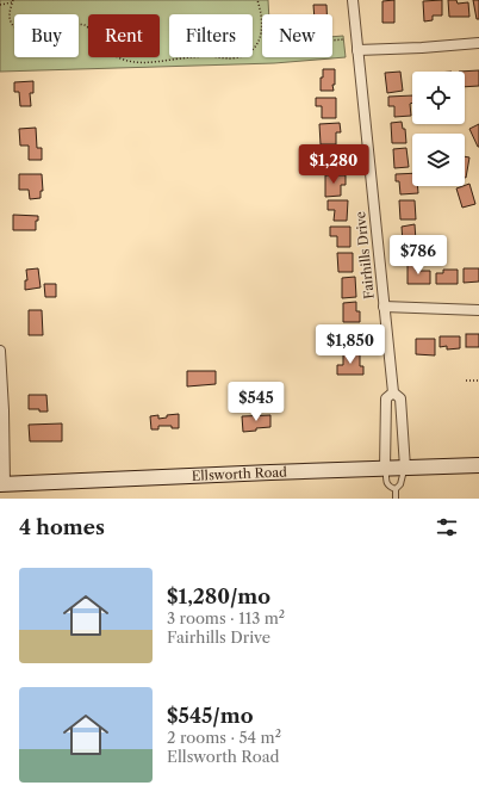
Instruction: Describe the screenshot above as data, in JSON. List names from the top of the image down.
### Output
{
  "streets": {
    "main road": ["Ellsworth Road"],
    "street": ["Fairhills Drive"]
  },
  "crossings": [
    ["Fairhills Drive", "Ellsworth Road"]
  ],
  "page": {
    "chip": [
      "Buy",
      "Rent",
      "Filters",
      "New"
    ],
    "price": [
      "$1,280",
      "$786",
      "$1,850",
      "$545"
    ],
    "heading": "4 homes",
    "list": [
      {
        "name": "$1,280/mo",
        "note": "3 rooms · 113 m² · Fairhills Drive"
      },
      {
        "name": "$545/mo",
        "note": "2 rooms · 54 m² · Ellsworth Road"
      }
    ]
  }
}
